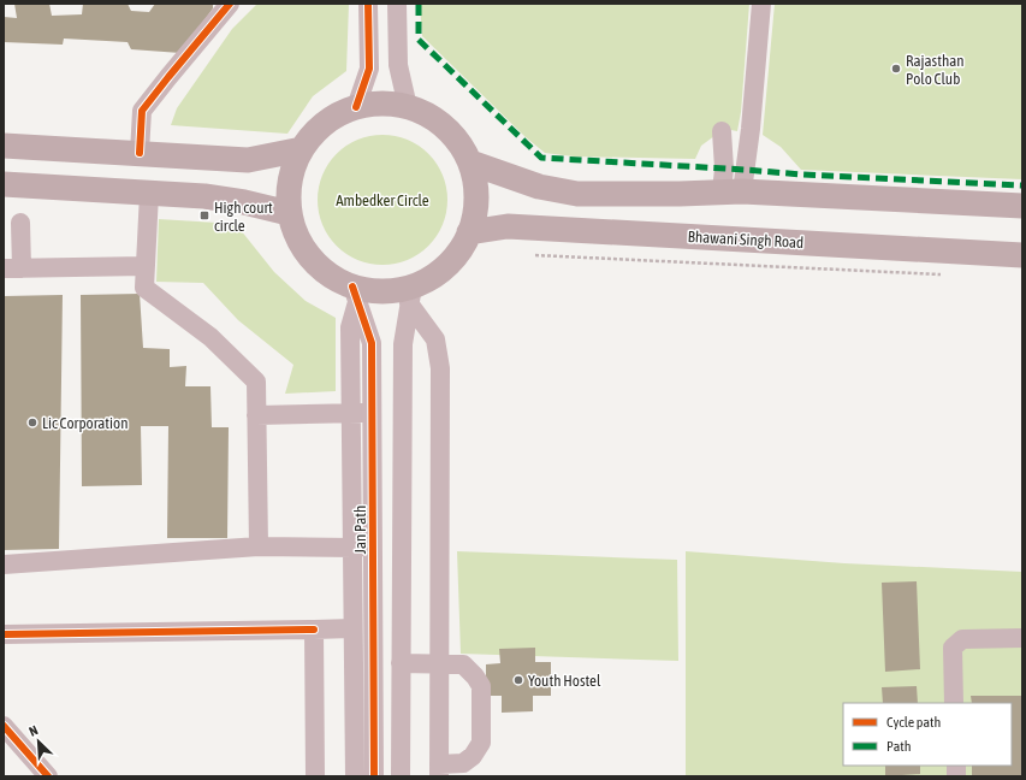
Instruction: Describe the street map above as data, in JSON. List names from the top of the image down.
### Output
{
  "streets": {
    "main road": ["Bhawani Singh Road"],
    "street": ["Jan Path"]
  },
  "parks": ["Ambedker Circle"],
  "places": {
    "other": ["Rajasthan Polo Club", "Lic Corporation", "Youth Hostel"],
    "transit": ["High court circle"]
  },
  "legend": ["Cycle path", "Path"],
  "north": "top left"
}
